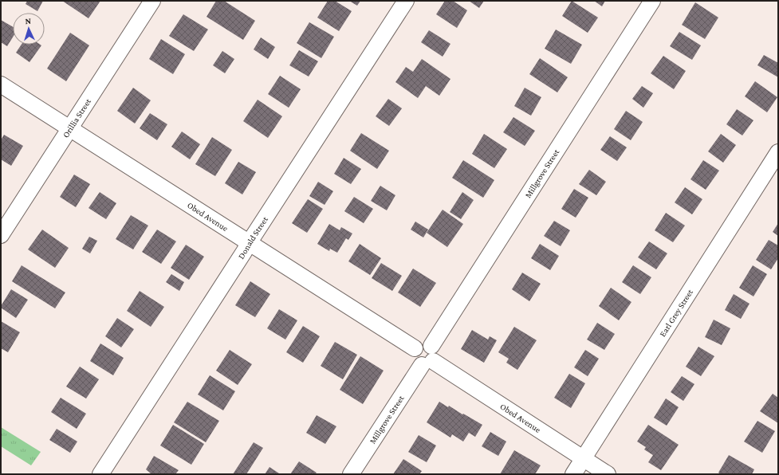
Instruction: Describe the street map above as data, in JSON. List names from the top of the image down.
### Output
{
  "streets": {
    "street": [
      "Orillia Street",
      "Millgrove Street",
      "Obed Avenue",
      "Donald Street",
      "Earl Grey Street"
    ]
  },
  "crossings": [
    ["Orillia Street", "Obed Avenue"],
    ["Millgrove Street", "Obed Avenue"],
    ["Obed Avenue", "Donald Street"],
    ["Obed Avenue", "Earl Grey Street"]
  ],
  "north": "top"
}
